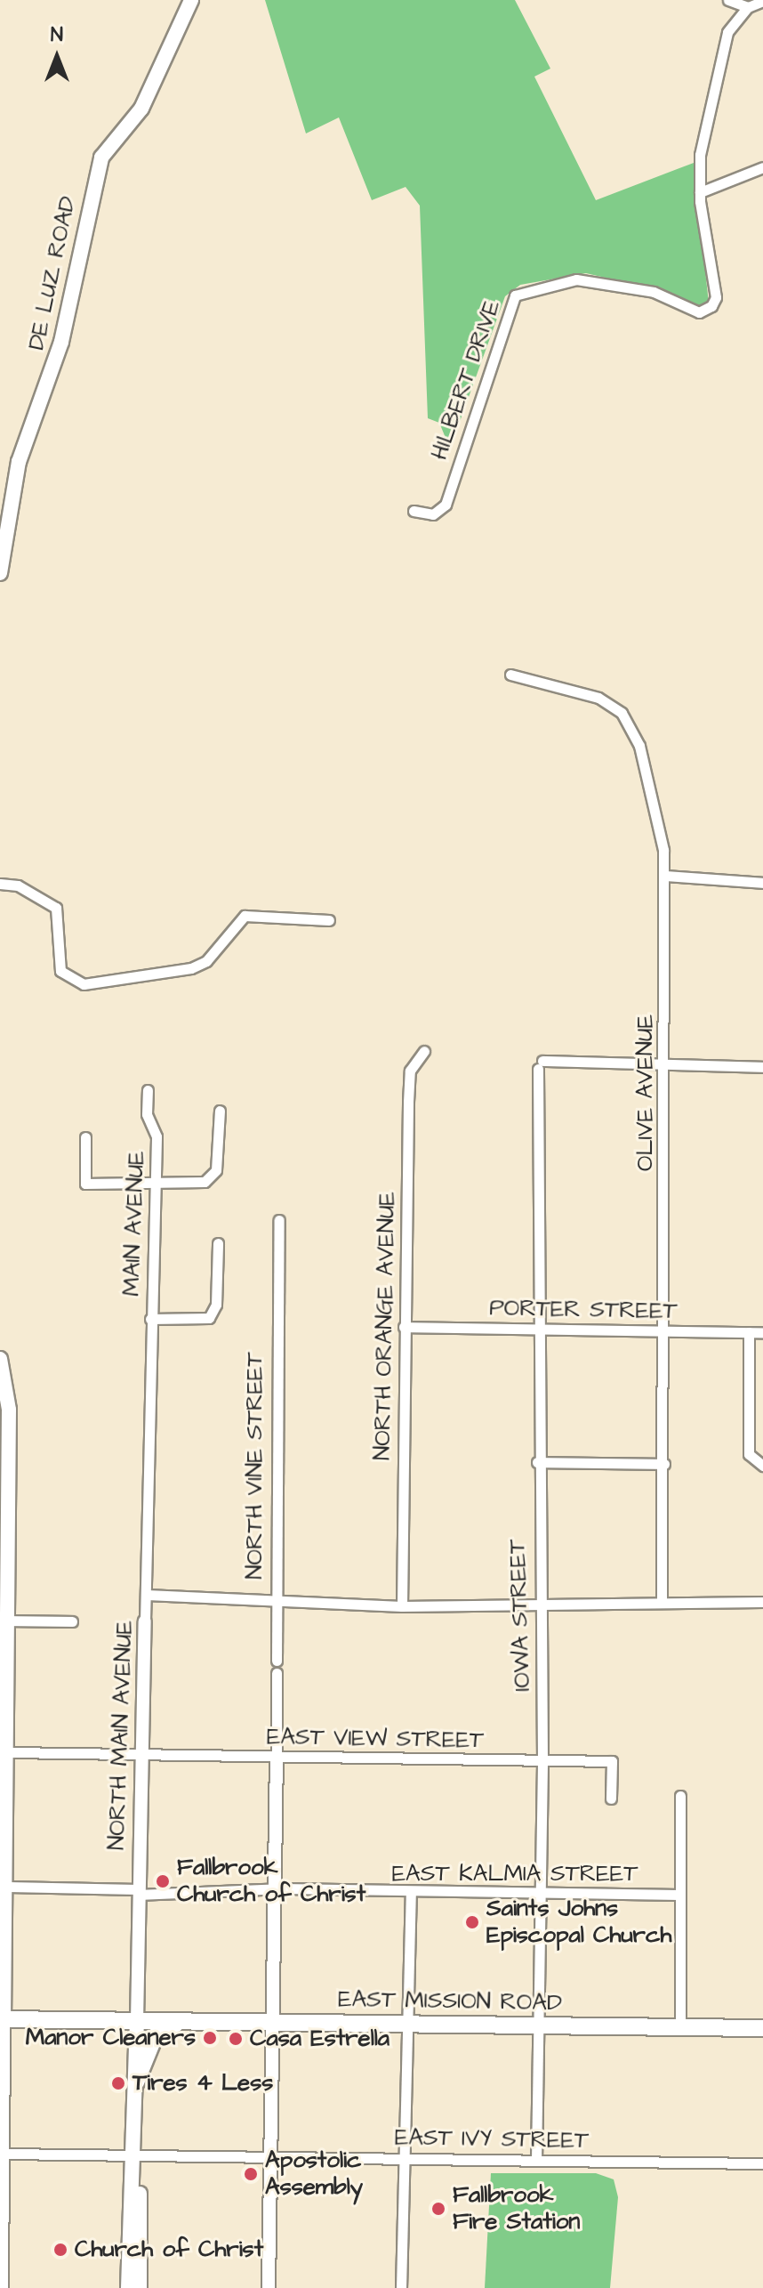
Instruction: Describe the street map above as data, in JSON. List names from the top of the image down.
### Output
{
  "streets": {
    "main road": ["DE LUZ ROAD", "NORTH MAIN AVENUE", "EAST MISSION ROAD"],
    "street": [
      "HILBERT DRIVE",
      "OLIVE AVENUE",
      "MAIN AVENUE",
      "PORTER STREET",
      "NORTH ORANGE AVENUE",
      "NORTH VINE STREET",
      "IOWA STREET",
      "EAST VIEW STREET",
      "EAST KALMIA STREET",
      "EAST IVY STREET"
    ]
  },
  "crossings": [
    ["OLIVE AVENUE", "PORTER STREET"],
    ["OLIVE AVENUE", "IOWA STREET"],
    ["MAIN AVENUE", "NORTH MAIN AVENUE"],
    ["PORTER STREET", "NORTH ORANGE AVENUE"],
    ["PORTER STREET", "IOWA STREET"],
    ["IOWA STREET", "EAST VIEW STREET"],
    ["IOWA STREET", "EAST KALMIA STREET"],
    ["IOWA STREET", "EAST MISSION ROAD"],
    ["IOWA STREET", "EAST IVY STREET"],
    ["NORTH MAIN AVENUE", "EAST VIEW STREET"],
    ["NORTH MAIN AVENUE", "EAST KALMIA STREET"],
    ["NORTH MAIN AVENUE", "EAST MISSION ROAD"],
    ["NORTH MAIN AVENUE", "EAST IVY STREET"]
  ],
  "places": [
    "Fallbrook Church of Christ",
    "Saints Johns Episcopal Church",
    "Manor Cleaners",
    "Casa Estrella",
    "Tires 4 Less",
    "Apostolic Assembly",
    "Fallbrook Fire Station",
    "Church of Christ"
  ],
  "north": "top"
}
